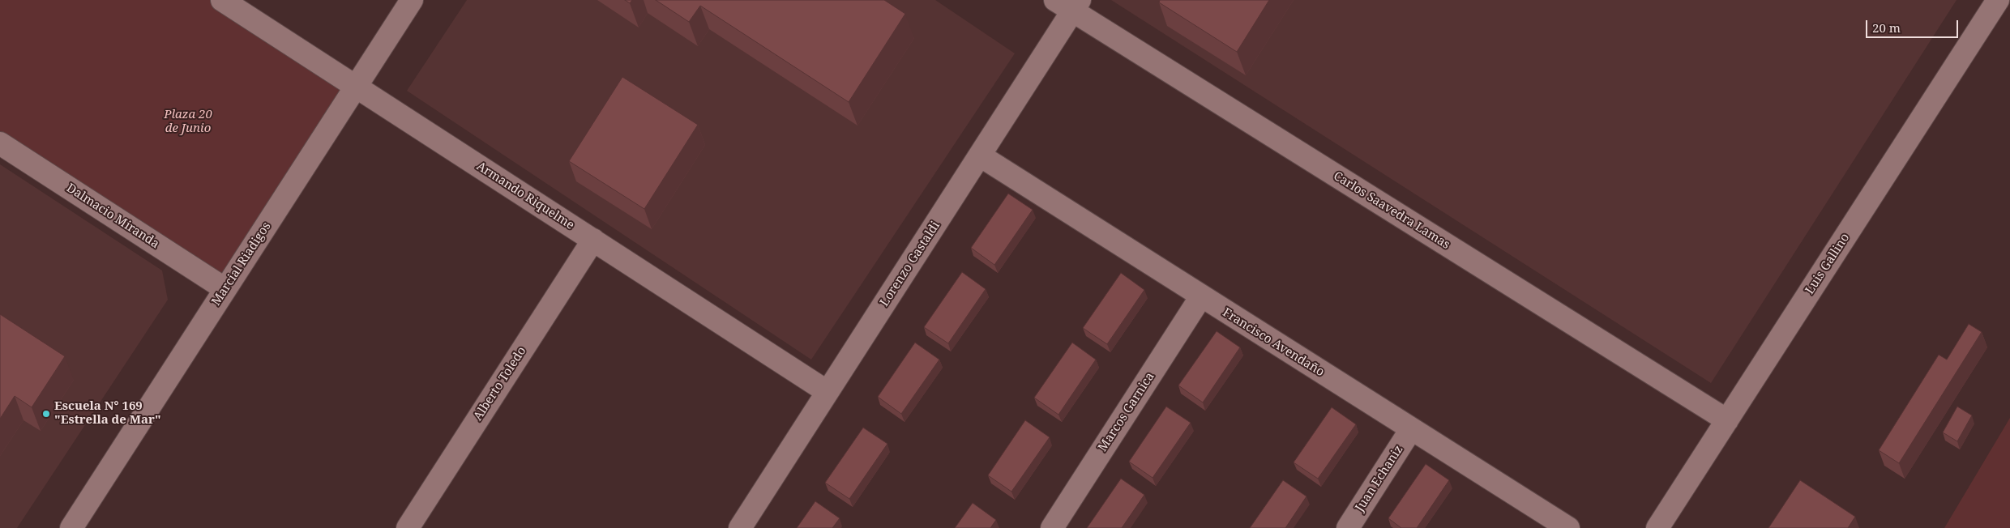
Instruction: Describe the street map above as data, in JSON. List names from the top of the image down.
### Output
{
  "streets": {
    "street": [
      "Armando Riquelme",
      "Carlos Saavedra Lamas",
      "Dalmacio Miranda",
      "Marcial Riadigos",
      "Lorenzo Gastaldi",
      "Luis Gallino",
      "Francisco Avendaño",
      "Alberto Toledo",
      "Marcos Garnica",
      "Juan Echaniz"
    ]
  },
  "crossings": [
    ["Armando Riquelme", "Marcial Riadigos"],
    ["Armando Riquelme", "Lorenzo Gastaldi"],
    ["Armando Riquelme", "Alberto Toledo"],
    ["Carlos Saavedra Lamas", "Lorenzo Gastaldi"],
    ["Carlos Saavedra Lamas", "Luis Gallino"],
    ["Dalmacio Miranda", "Marcial Riadigos"],
    ["Lorenzo Gastaldi", "Francisco Avendaño"],
    ["Francisco Avendaño", "Marcos Garnica"],
    ["Francisco Avendaño", "Juan Echaniz"]
  ],
  "parks": ["Plaza 20 de Junio"],
  "places": ["Escuela N° 169 \"Estrella de Mar\""],
  "scale_bar": "20 m"
}
